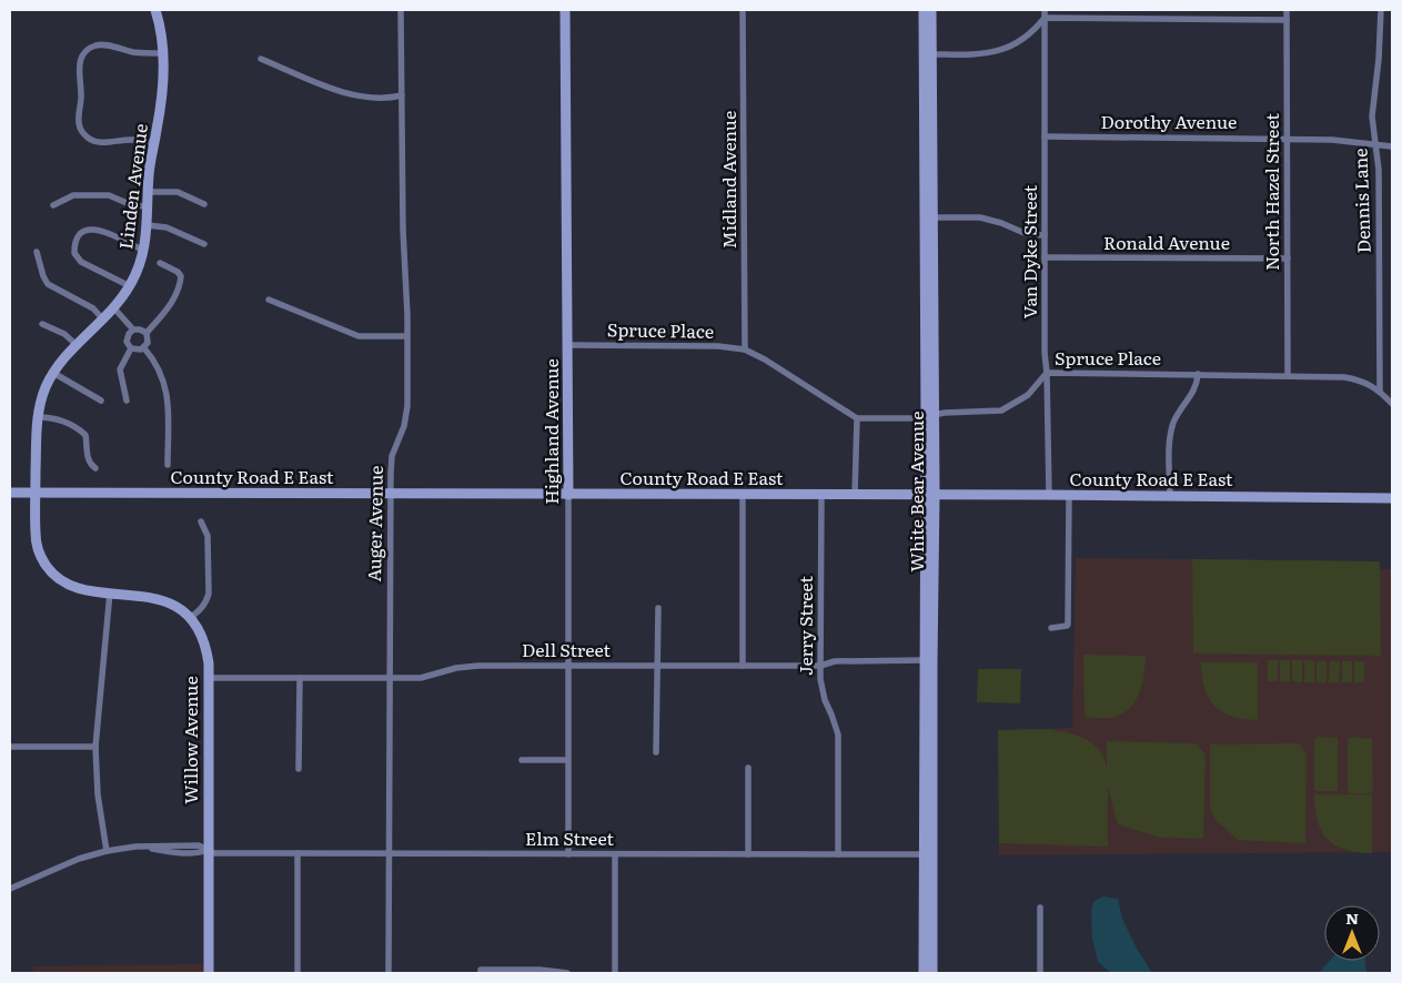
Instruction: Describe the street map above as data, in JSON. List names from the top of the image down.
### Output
{
  "streets": {
    "main road": [
      "Linden Avenue",
      "Highland Avenue",
      "County Road E East",
      "White Bear Avenue",
      "Willow Avenue"
    ],
    "street": [
      "Dorothy Avenue",
      "Midland Avenue",
      "North Hazel Street",
      "Dennis Lane",
      "Ronald Avenue",
      "Van Dyke Street",
      "Spruce Place",
      "Auger Avenue",
      "Jerry Street",
      "Dell Street",
      "Elm Street"
    ]
  },
  "crossings": [
    ["Dorothy Avenue", "North Hazel Street"],
    ["Dorothy Avenue", "Dennis Lane"],
    ["Dorothy Avenue", "Van Dyke Street"],
    ["Midland Avenue", "Spruce Place"],
    ["Linden Avenue", "County Road E East"],
    ["Linden Avenue", "Willow Avenue"],
    ["North Hazel Street", "Ronald Avenue"],
    ["North Hazel Street", "Spruce Place"],
    ["Dennis Lane", "Spruce Place"],
    ["Ronald Avenue", "Van Dyke Street"],
    ["Van Dyke Street", "Spruce Place"],
    ["Van Dyke Street", "County Road E East"],
    ["Spruce Place", "Highland Avenue"],
    ["Spruce Place", "White Bear Avenue"],
    ["Highland Avenue", "County Road E East"],
    ["Highland Avenue", "Dell Street"],
    ["Highland Avenue", "Elm Street"],
    ["County Road E East", "White Bear Avenue"],
    ["County Road E East", "Auger Avenue"],
    ["County Road E East", "Jerry Street"],
    ["White Bear Avenue", "Dell Street"],
    ["White Bear Avenue", "Elm Street"],
    ["Auger Avenue", "Dell Street"],
    ["Auger Avenue", "Elm Street"],
    ["Jerry Street", "Dell Street"],
    ["Jerry Street", "Elm Street"],
    ["Dell Street", "Willow Avenue"],
    ["Willow Avenue", "Elm Street"]
  ],
  "north": "top"
}
